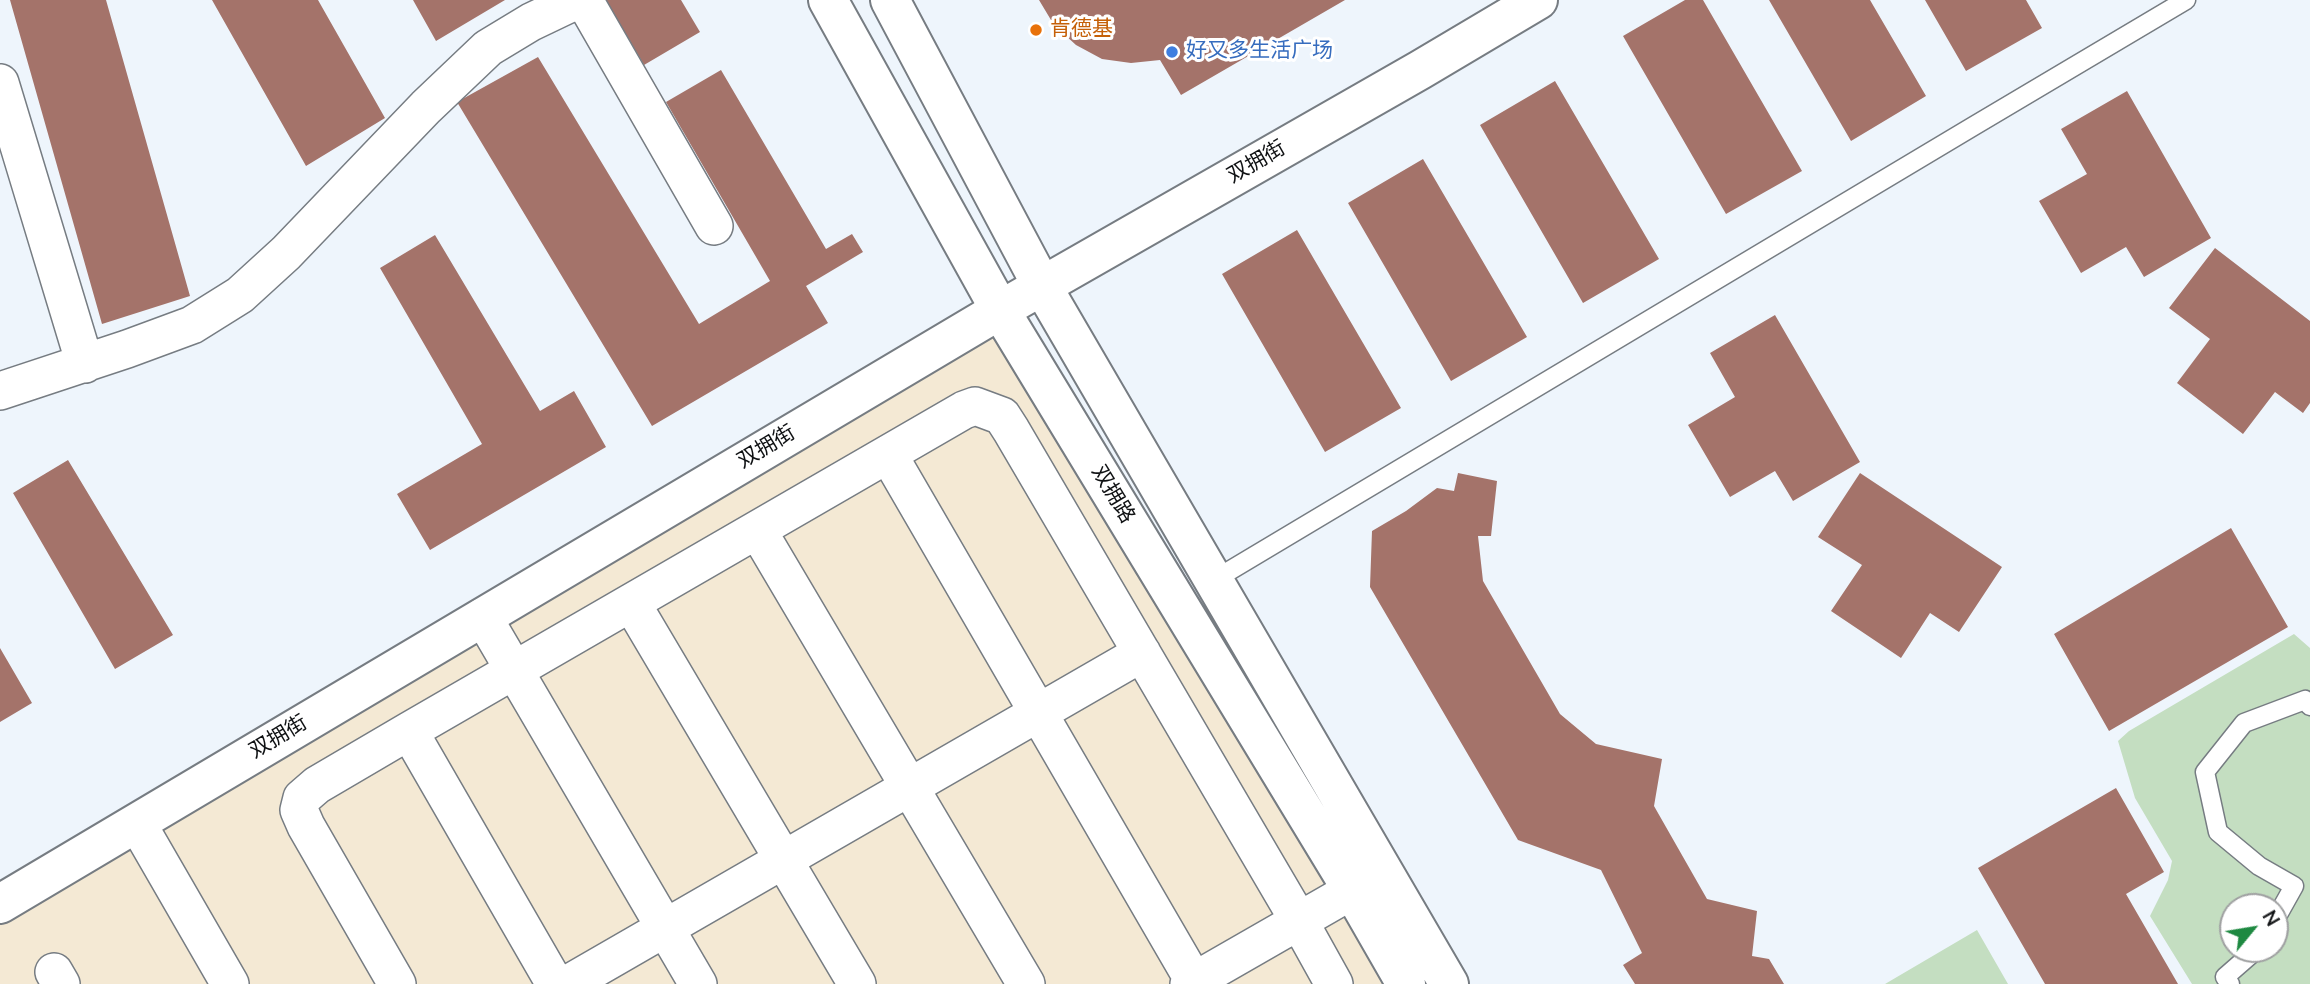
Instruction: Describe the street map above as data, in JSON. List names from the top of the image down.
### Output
{
  "streets": {
    "main road": ["双拥街", "双拥路"]
  },
  "crossings": [
    ["双拥街", "双拥路"]
  ],
  "places": ["肯德基", "好又多生活广场"],
  "north": "top right"
}
